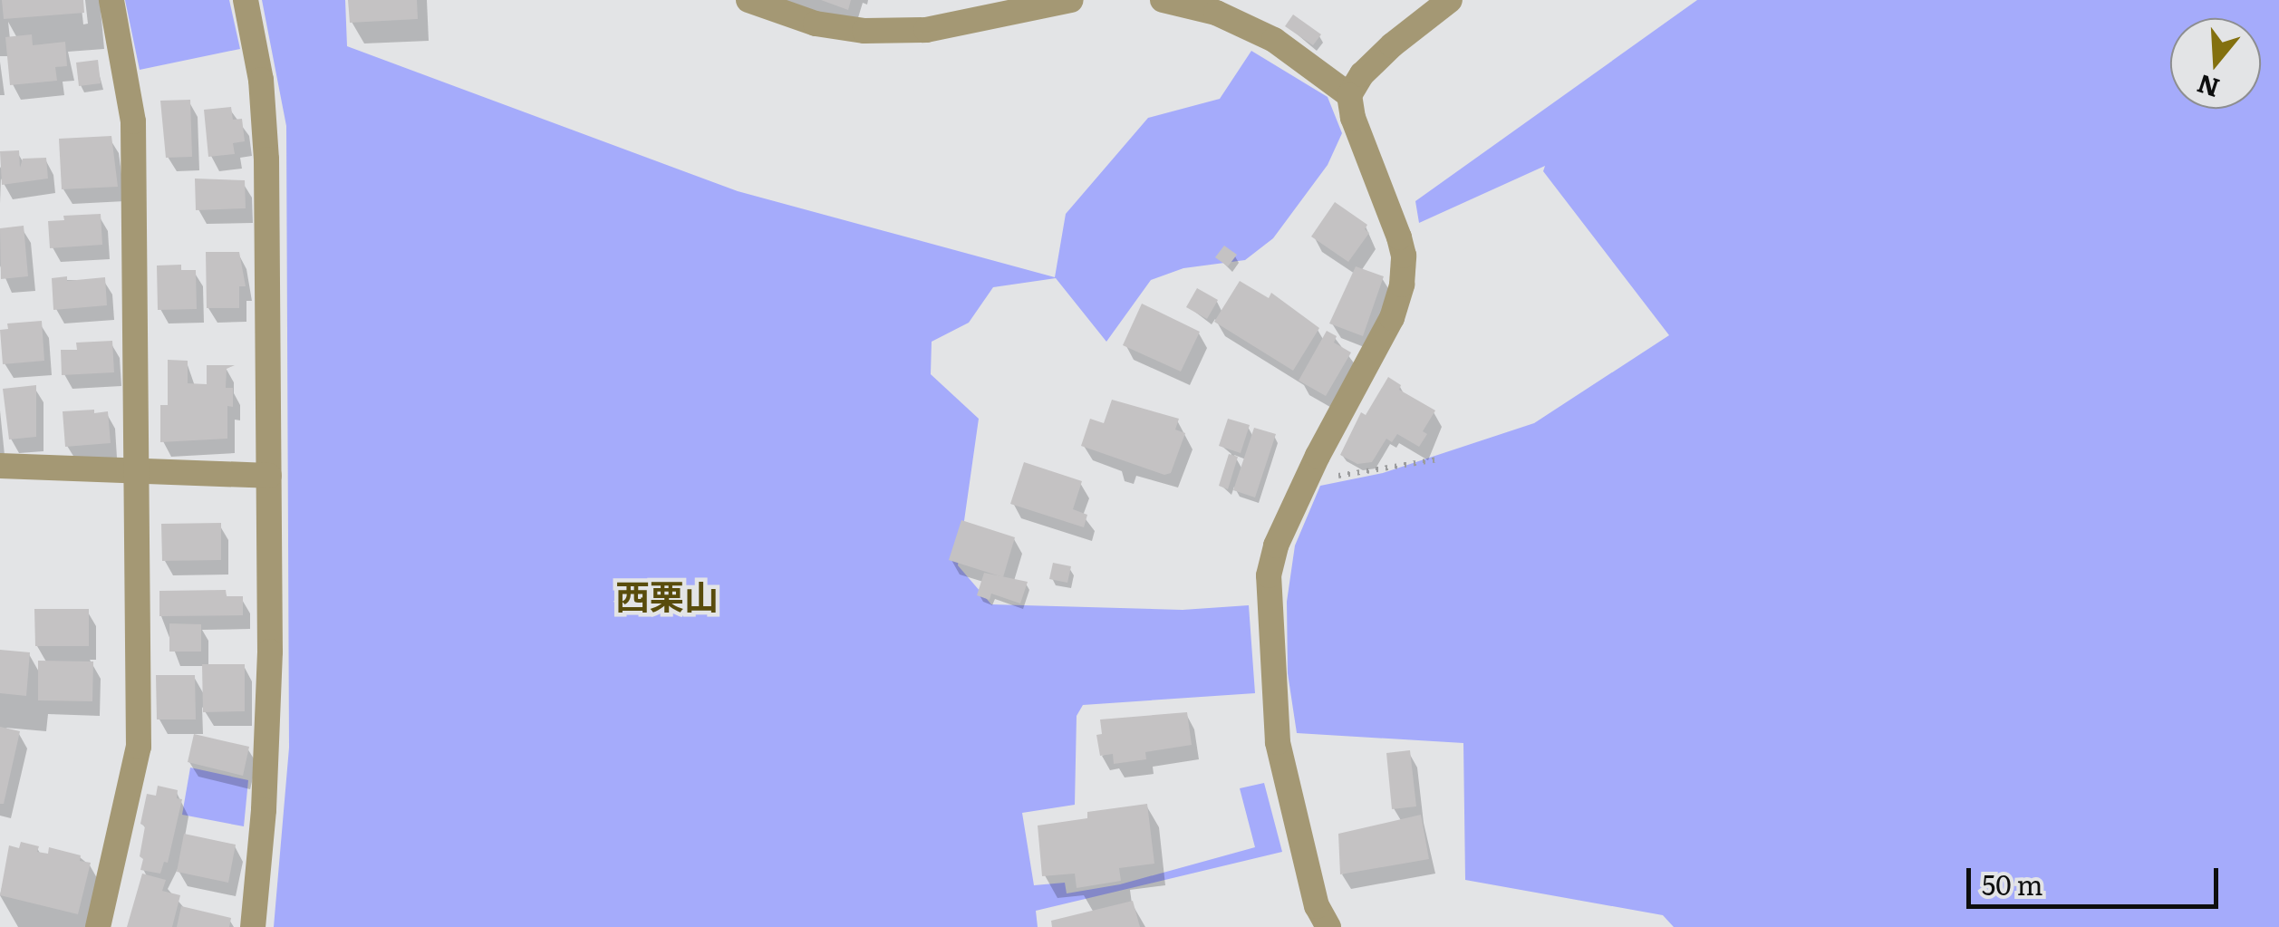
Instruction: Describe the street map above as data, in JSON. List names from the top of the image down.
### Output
{
  "districts": ["西栗山"],
  "scale_bar": "50 m",
  "north": "bottom"
}
